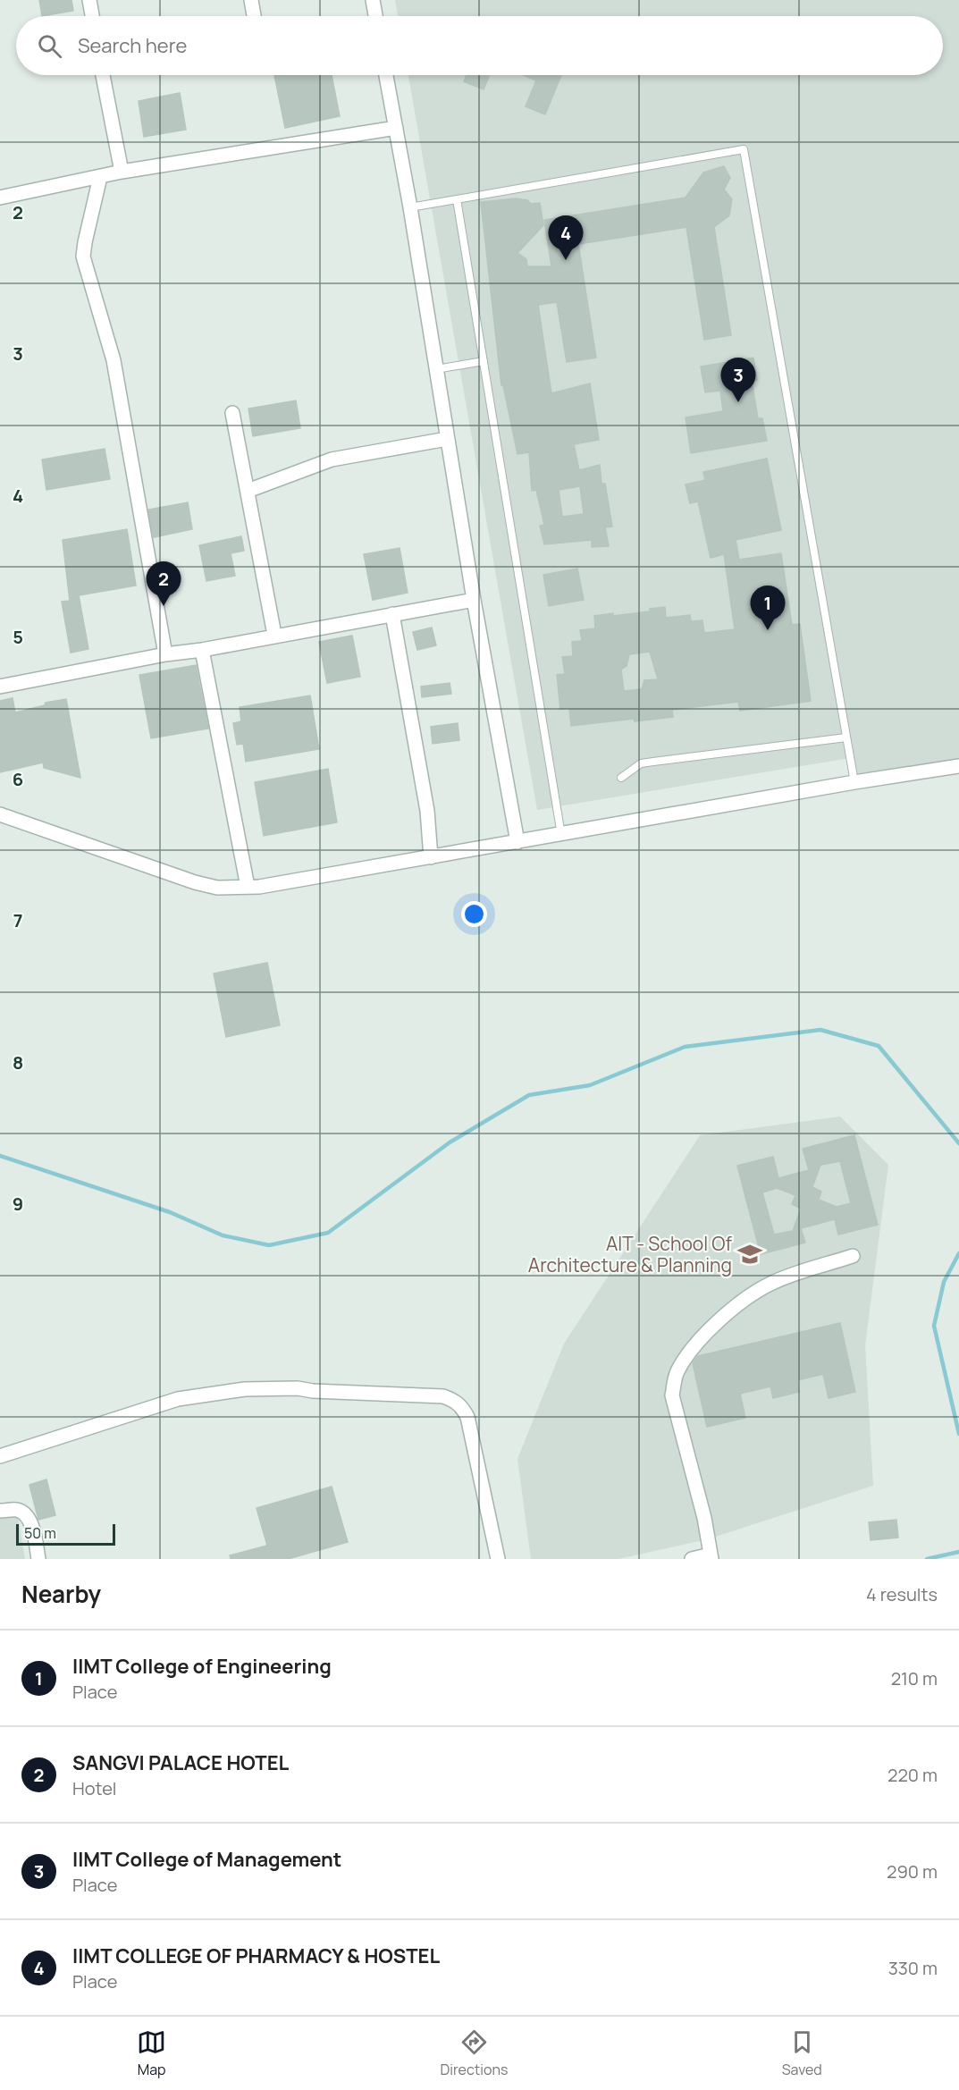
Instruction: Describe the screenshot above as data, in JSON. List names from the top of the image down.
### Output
{
  "places": {
    "school or university": ["AIT - School Of Architecture & Planning"]
  },
  "scale_bar": "50 m",
  "page": {
    "search": "Search here",
    "pins": [
      "4",
      "3",
      "2",
      "1"
    ],
    "scale": "50 m",
    "heading": ["Nearby", "4 results"],
    "list": [
      {
        "mark": "1",
        "name": "IIMT College of Engineering",
        "note": "Place",
        "value": "210 m"
      },
      {
        "mark": "2",
        "name": "SANGVI PALACE HOTEL",
        "note": "Hotel",
        "value": "220 m"
      },
      {
        "mark": "3",
        "name": "IIMT College of Management",
        "note": "Place",
        "value": "290 m"
      },
      {
        "mark": "4",
        "name": "IIMT COLLEGE OF PHARMACY & HOSTEL",
        "note": "Place",
        "value": "330 m"
      }
    ],
    "nav": ["Map", "Directions", "Saved"]
  },
  "grid": {
    "rows": [
      "2",
      "3",
      "4",
      "5",
      "6",
      "7",
      "8",
      "9"
    ]
  }
}
